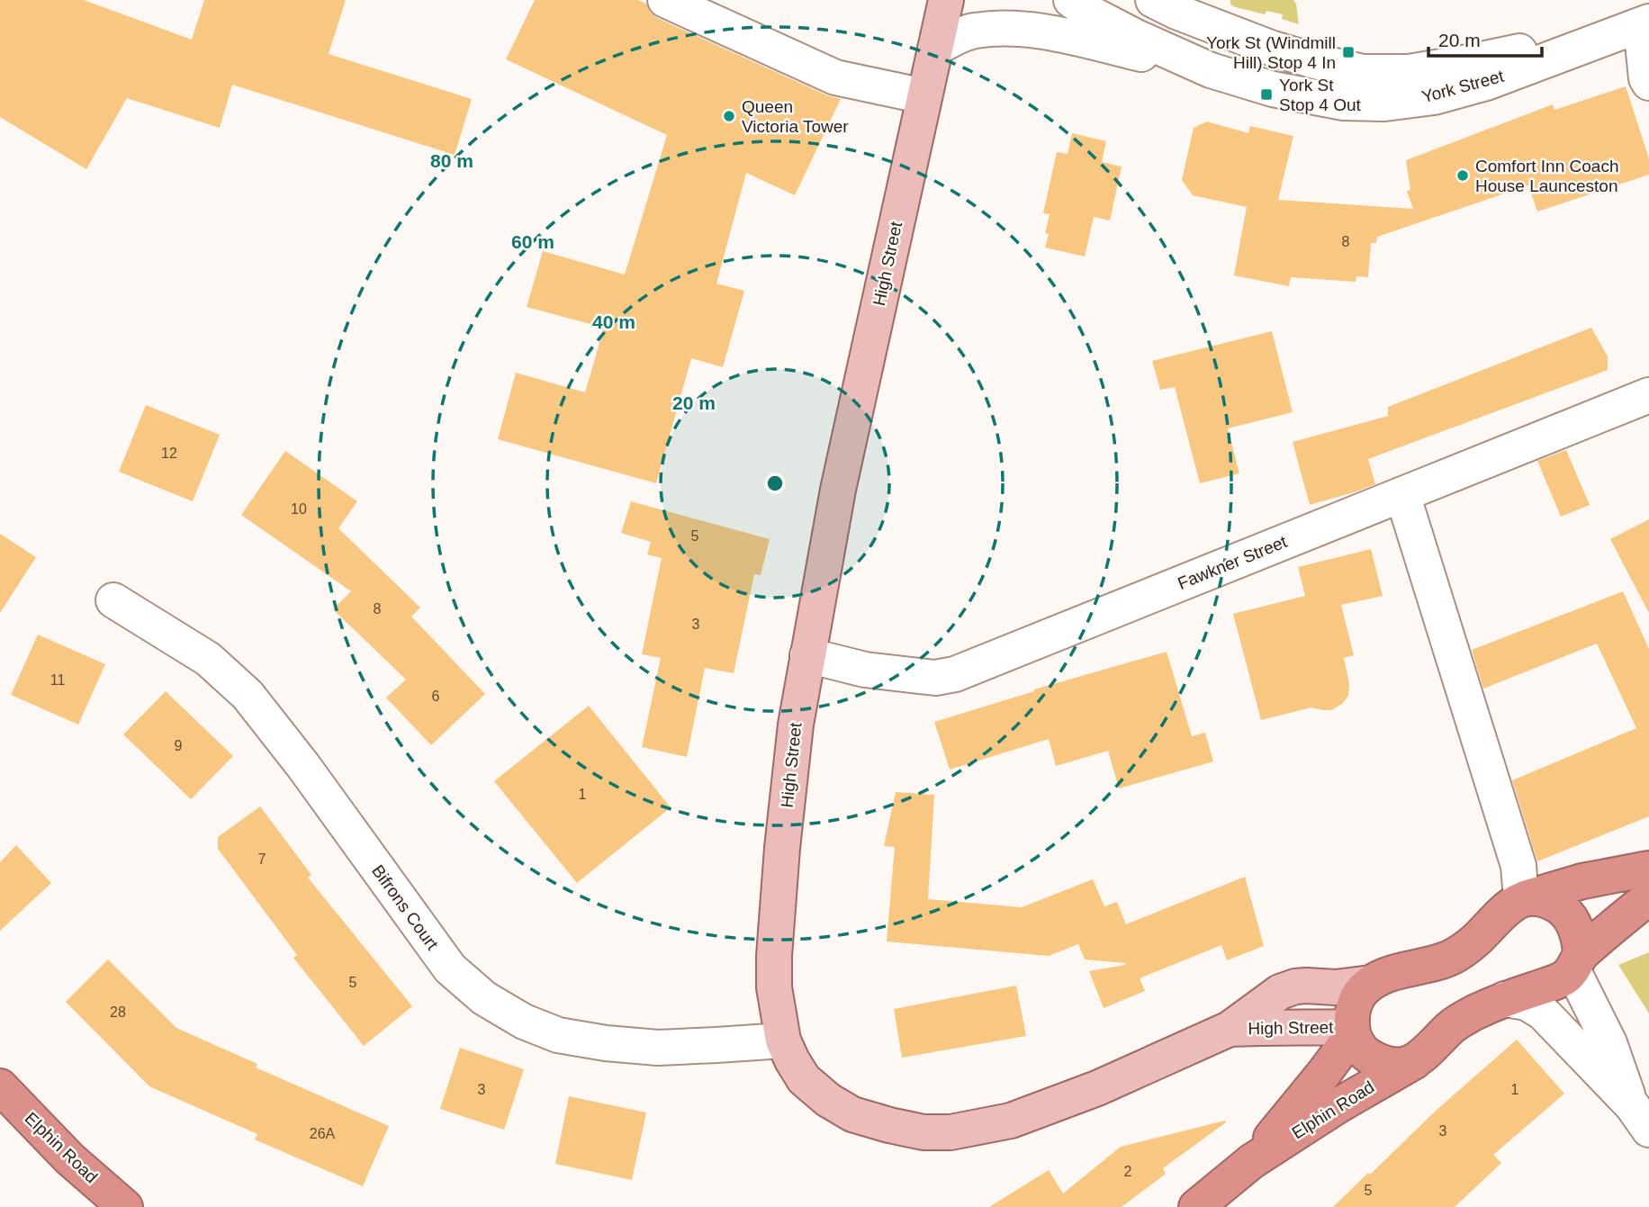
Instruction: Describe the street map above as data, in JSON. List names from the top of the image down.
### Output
{
  "streets": {
    "highway": ["Elphin Road"],
    "main road": ["High Street"],
    "street": ["York Street", "Fawkner Street", "Bifrons Court"]
  },
  "crossings": [
    ["High Street", "Fawkner Street"],
    ["High Street", "Bifrons Court"],
    ["High Street", "Elphin Road"]
  ],
  "places": {
    "transit": ["York St (Windmill Hill) Stop 4 In", "York St Stop 4 Out"],
    "other": ["Queen Victoria Tower", "Comfort Inn Coach House Launceston"]
  },
  "house_numbers": [
    "8",
    "12",
    "10",
    "5",
    "8",
    "3",
    "11",
    "6",
    "9",
    "1",
    "7",
    "5",
    "28",
    "3",
    "1",
    "3",
    "26A",
    "2",
    "5"
  ],
  "scale_bar": "20 m",
  "rings": [
    "80 m",
    "60 m",
    "40 m",
    "20 m"
  ]
}
